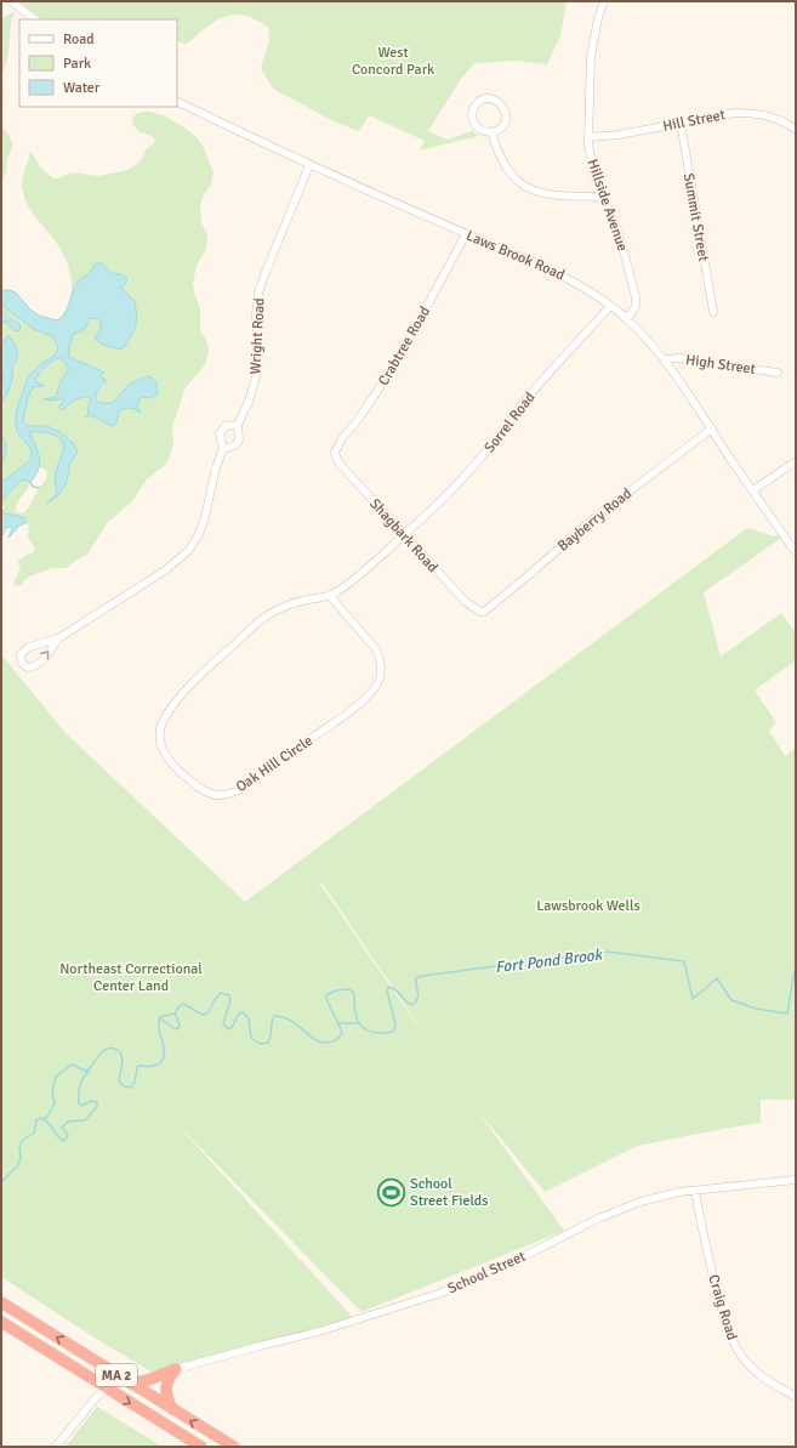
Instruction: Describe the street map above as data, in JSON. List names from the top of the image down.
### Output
{
  "streets": {
    "highway": ["MA 2"],
    "street": [
      "Hill Street",
      "Hillside Avenue",
      "Summit Street",
      "Laws Brook Road",
      "Wright Road",
      "Crabtree Road",
      "High Street",
      "Sorrel Road",
      "Bayberry Road",
      "Shagbark Road",
      "Oak Hill Circle",
      "School Street",
      "Craig Road"
    ]
  },
  "crossings": [
    ["Hill Street", "Hillside Avenue"],
    ["Hill Street", "Summit Street"],
    ["Hillside Avenue", "Laws Brook Road"],
    ["Laws Brook Road", "Wright Road"],
    ["Laws Brook Road", "Crabtree Road"],
    ["Laws Brook Road", "High Street"],
    ["Laws Brook Road", "Sorrel Road"],
    ["Laws Brook Road", "Bayberry Road"],
    ["Crabtree Road", "Shagbark Road"],
    ["Sorrel Road", "Shagbark Road"],
    ["Sorrel Road", "Oak Hill Circle"],
    ["Bayberry Road", "Shagbark Road"],
    ["Shagbark Road", "Oak Hill Circle"],
    ["School Street", "Craig Road"]
  ],
  "water": ["Fort Pond Brook"],
  "parks": ["West Concord Park", "Lawsbrook Wells", "Northeast Correctional Center Land"],
  "places": {
    "sports": ["School Street Fields"]
  },
  "legend": ["Road", "Park", "Water"]
}
